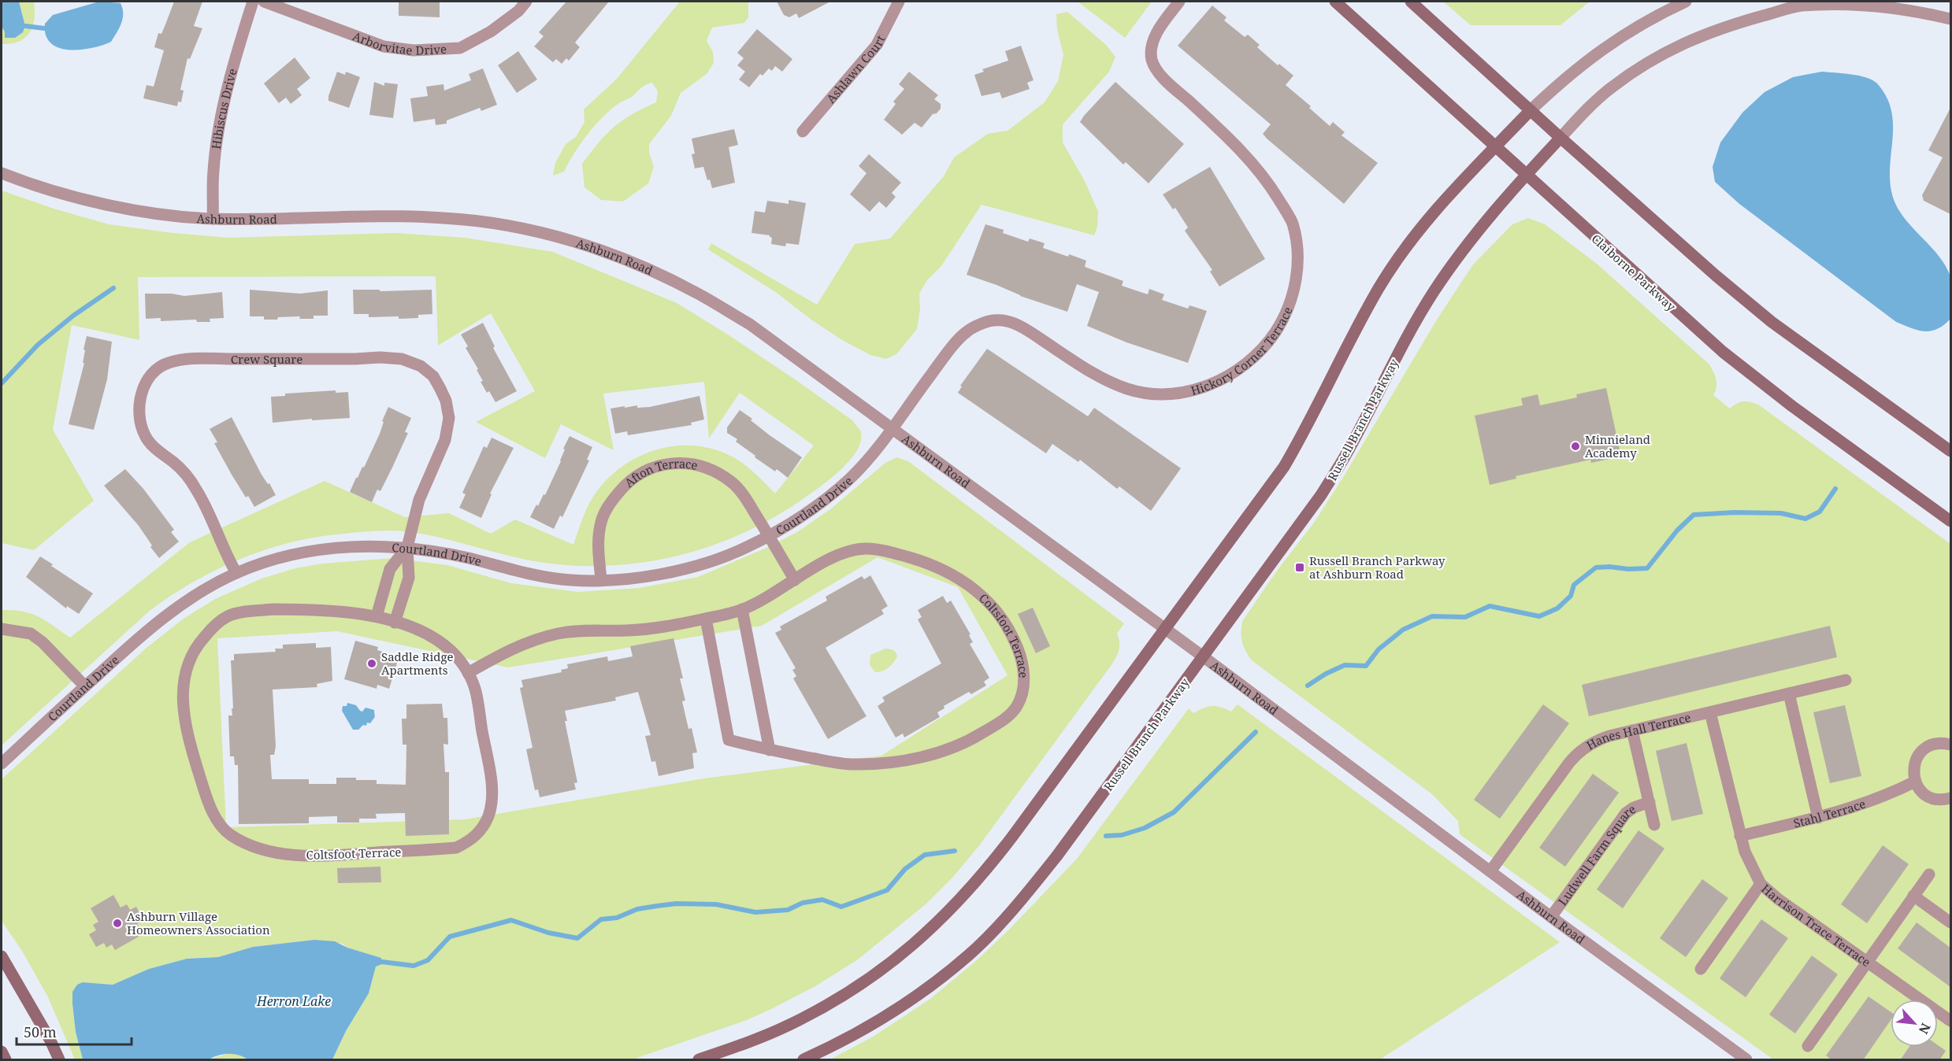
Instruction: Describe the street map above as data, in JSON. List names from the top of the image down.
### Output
{
  "streets": {
    "main road": ["Claiborne Parkway", "Russell Branch Parkway"],
    "street": [
      "Arborvitae Drive",
      "Ashlawn Court",
      "Hibiscus Drive",
      "Ashburn Road",
      "Hickory Corner Terrace",
      "Crew Square",
      "Afton Terrace",
      "Courtland Drive",
      "Coltsfoot Terrace",
      "Hanes Hall Terrace",
      "Stahl Terrace",
      "Ludwell Farm Square",
      "Harrison Trace Terrace"
    ]
  },
  "crossings": [
    ["Hibiscus Drive", "Ashburn Road"],
    ["Ashburn Road", "Hickory Corner Terrace"],
    ["Ashburn Road", "Russell Branch Parkway"],
    ["Ashburn Road", "Courtland Drive"],
    ["Ashburn Road", "Hanes Hall Terrace"],
    ["Ashburn Road", "Ludwell Farm Square"],
    ["Claiborne Parkway", "Russell Branch Parkway"],
    ["Hickory Corner Terrace", "Courtland Drive"],
    ["Crew Square", "Courtland Drive"],
    ["Afton Terrace", "Courtland Drive"],
    ["Hanes Hall Terrace", "Ludwell Farm Square"],
    ["Hanes Hall Terrace", "Harrison Trace Terrace"],
    ["Stahl Terrace", "Harrison Trace Terrace"]
  ],
  "water": ["Herron Lake"],
  "places": {
    "other": ["Minnieland Academy", "Saddle Ridge Apartments", "Ashburn Village Homeowners Association"],
    "transit": ["Russell Branch Parkway at Ashburn Road"]
  },
  "scale_bar": "50 m",
  "north": "bottom right"
}
